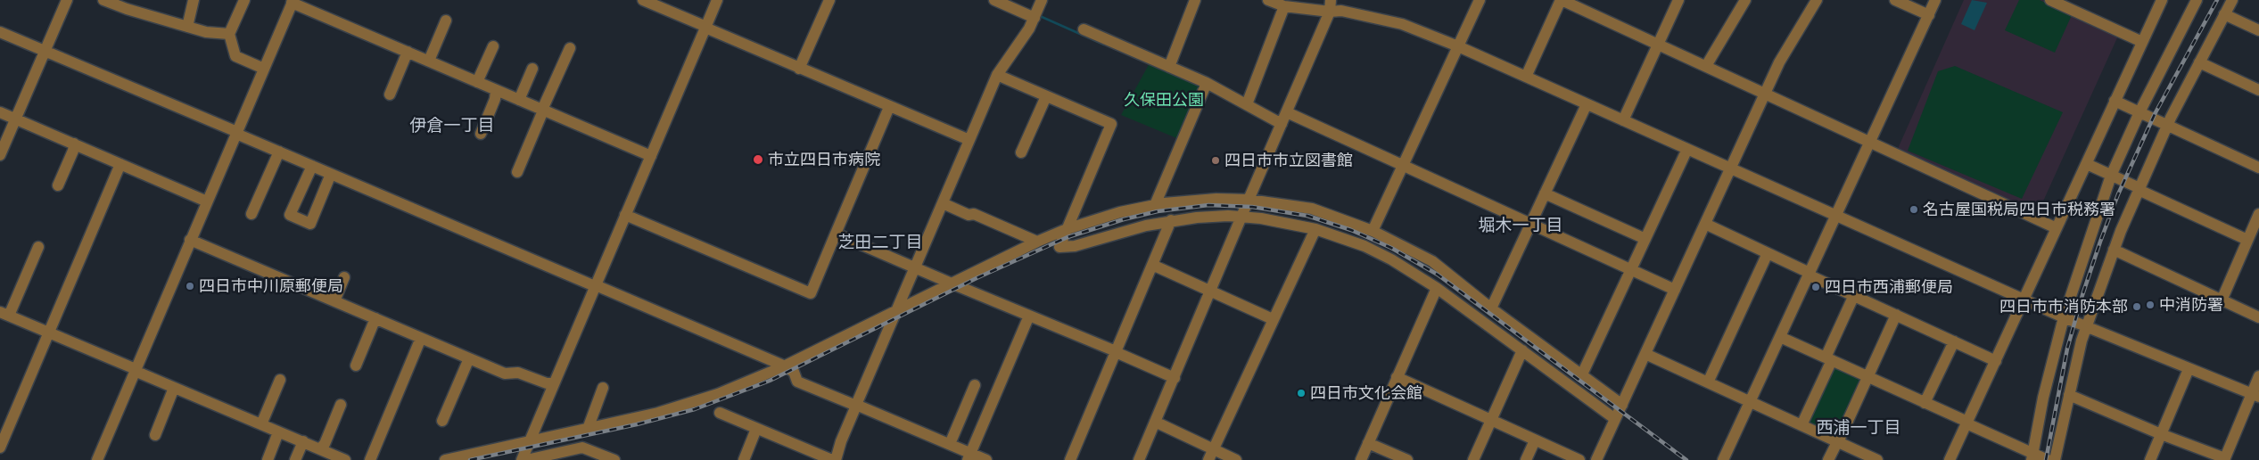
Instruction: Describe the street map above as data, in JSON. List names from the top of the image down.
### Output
{
  "districts": [
    "伊倉一丁目",
    "堀木一丁目",
    "芝田二丁目",
    "西浦一丁目"
  ],
  "parks": ["久保田公園"],
  "places": [
    "市立四日市病院",
    "四日市市立図書館",
    "名古屋国税局四日市税務署",
    "四日市中川原郵便局",
    "四日市西浦郵便局",
    "中消防署",
    "四日市市消防本部",
    "四日市文化会館"
  ]
}
